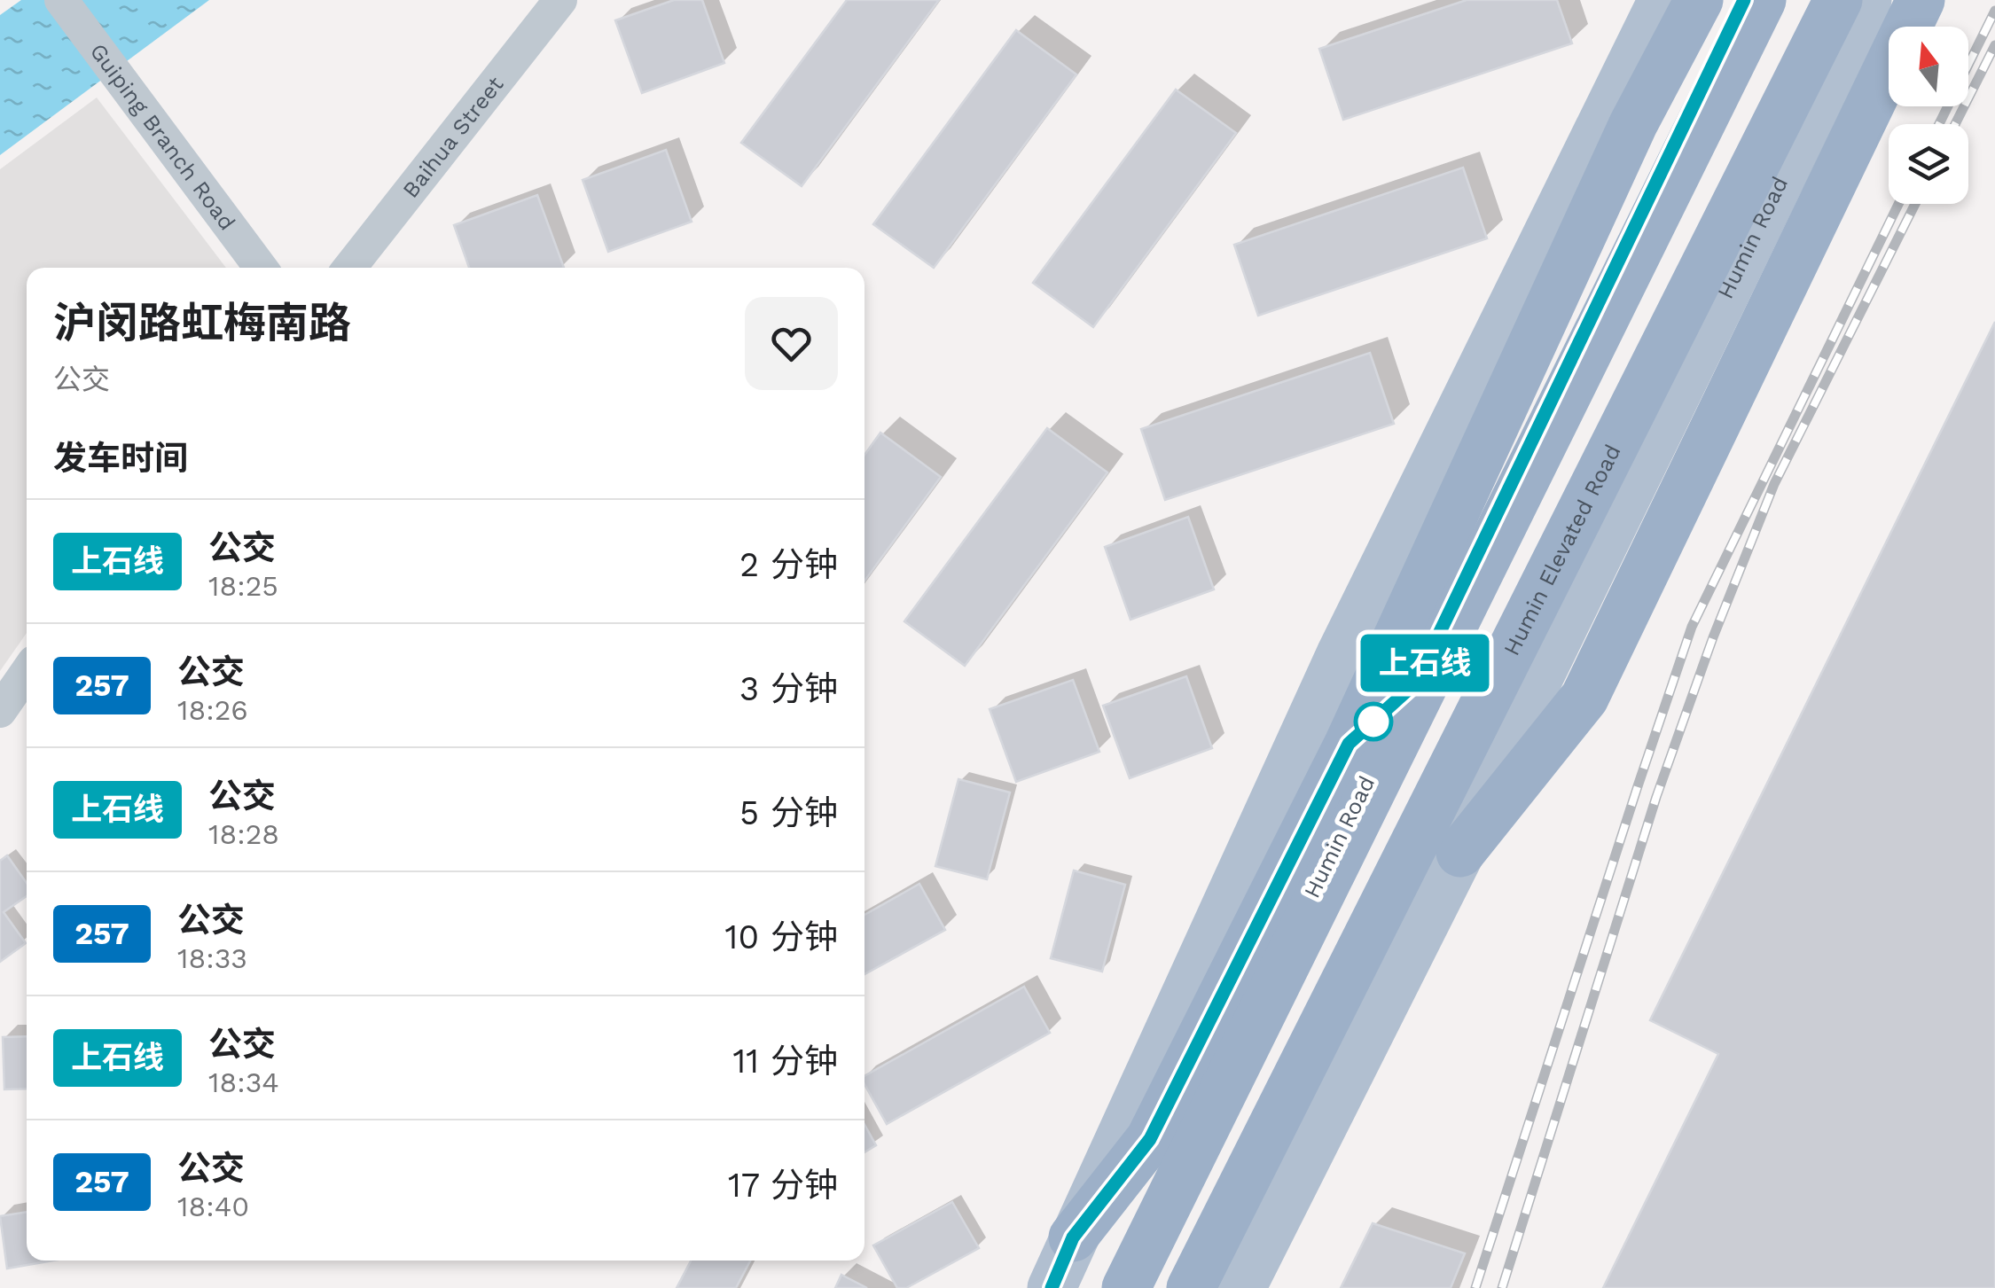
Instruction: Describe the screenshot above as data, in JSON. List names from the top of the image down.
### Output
{
  "streets": {
    "highway": ["Humin Elevated Road"],
    "main road": ["Humin Road"],
    "street": ["Guiping Branch Road", "Baihua Street"]
  },
  "lines": ["bus line 上石线"],
  "north": "top",
  "page": {
    "on_map": "上石线",
    "heading": [
      ["沪闵路虹梅南路", "公交"],
      "发车时间"
    ],
    "list": [
      {
        "mark": "上石线",
        "name": "公交",
        "note": "18:25",
        "value": "2 分钟"
      },
      {
        "mark": "257",
        "name": "公交",
        "note": "18:26",
        "value": "3 分钟"
      },
      {
        "mark": "上石线",
        "name": "公交",
        "note": "18:28",
        "value": "5 分钟"
      },
      {
        "mark": "257",
        "name": "公交",
        "note": "18:33",
        "value": "10 分钟"
      },
      {
        "mark": "上石线",
        "name": "公交",
        "note": "18:34",
        "value": "11 分钟"
      },
      {
        "mark": "257",
        "name": "公交",
        "note": "18:40",
        "value": "17 分钟"
      }
    ]
  }
}
